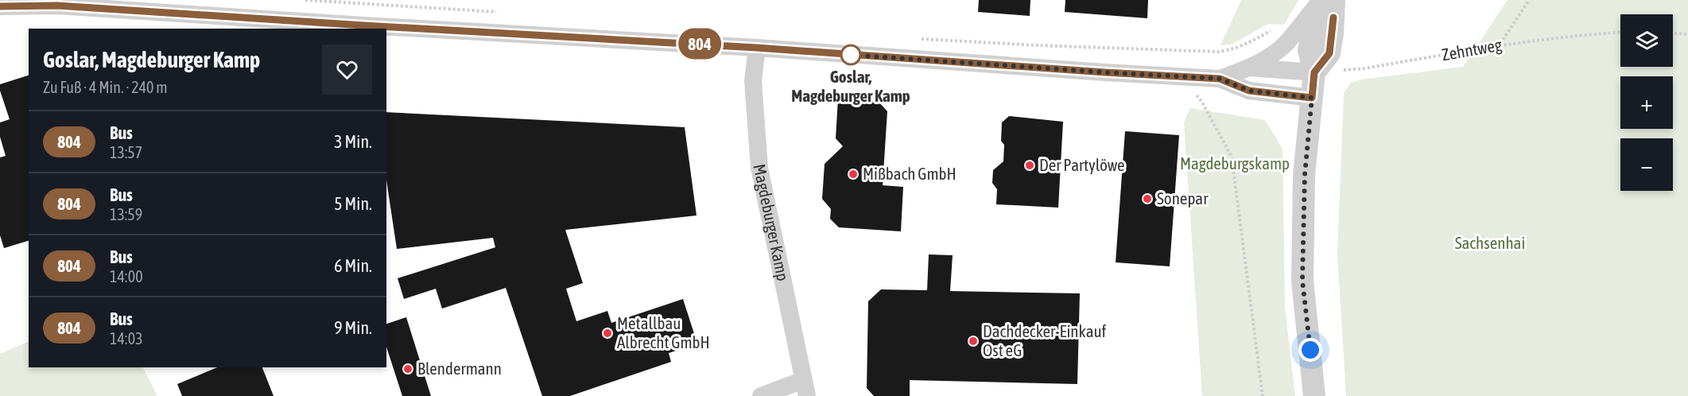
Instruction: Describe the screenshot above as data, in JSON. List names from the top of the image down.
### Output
{
  "streets": {
    "street": ["Magdeburger Kamp"],
    "path": ["Zehntweg"]
  },
  "parks": ["Magdeburgskamp", "Sachsenhai"],
  "places": [
    "Goslar, Magdeburger Kamp",
    "Der Partylöwe",
    "Mißbach GmbH",
    "Sonepar",
    "Metallbau Albrecht GmbH",
    "Dachdecker-Einkauf Ost eG",
    "Blendermann"
  ],
  "lines": ["bus line 804"],
  "page": {
    "on_map": "804",
    "map_buttons": ["+", "−"],
    "heading": ["Goslar, Magdeburger Kamp", "Zu Fuß · 4 Min. · 240 m"],
    "list": [
      {
        "mark": "804",
        "name": "Bus",
        "note": "13:57",
        "value": "3 Min."
      },
      {
        "mark": "804",
        "name": "Bus",
        "note": "13:59",
        "value": "5 Min."
      },
      {
        "mark": "804",
        "name": "Bus",
        "note": "14:00",
        "value": "6 Min."
      },
      {
        "mark": "804",
        "name": "Bus",
        "note": "14:03",
        "value": "9 Min."
      }
    ]
  }
}
